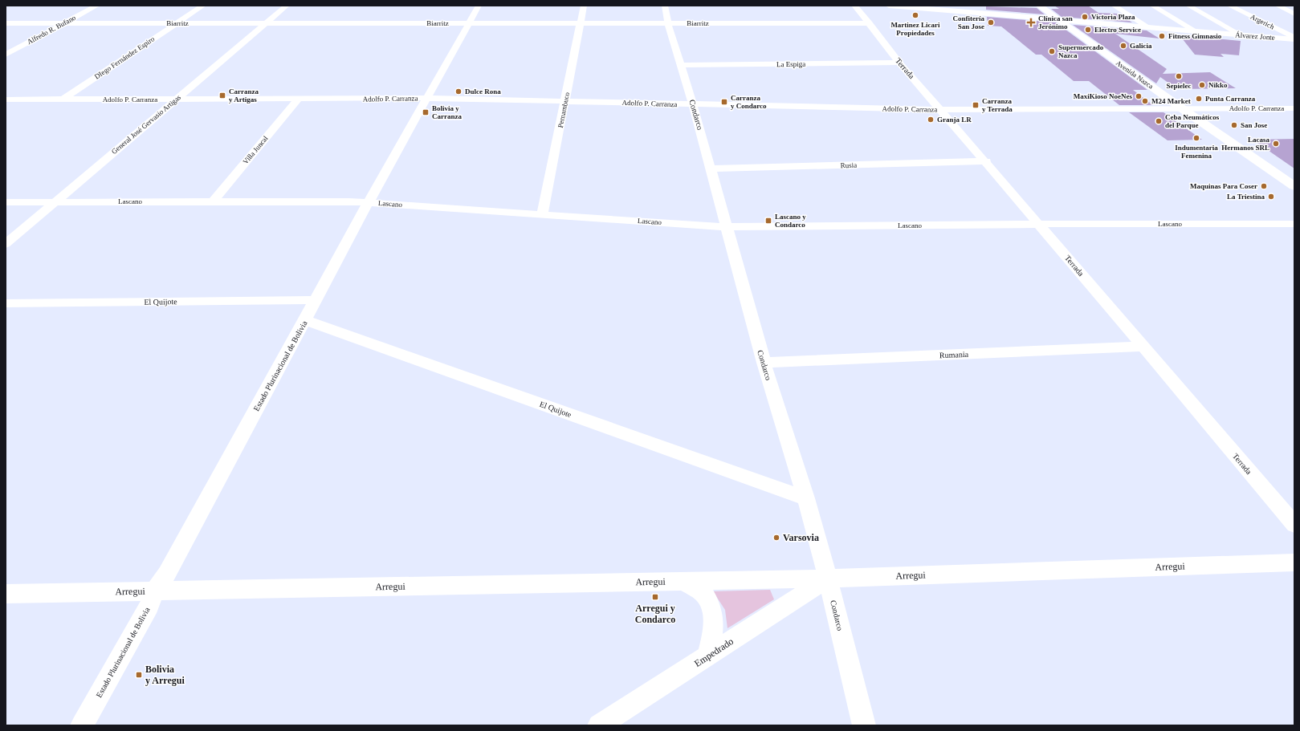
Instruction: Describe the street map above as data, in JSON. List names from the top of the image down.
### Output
{
  "streets": {
    "main road": ["Álvarez Jonte", "Avenida Nazca"],
    "street": [
      "Argerich",
      "Biarritz",
      "Alfredo R. Bufano",
      "DIego Fernández Espiro",
      "La Espiga",
      "Terrada",
      "Adolfo P. Carranza",
      "Pernambuco",
      "Condarco",
      "General José Gervasio Artigas",
      "Villa Juncal",
      "Rusia",
      "Lascano",
      "El Quijote",
      "Rumania",
      "Estado Plurinacional de Bolivia",
      "Arregui",
      "Empedrado"
    ]
  },
  "crossings": [
    ["Argerich", "Álvarez Jonte"],
    ["Biarritz", "Alfredo R. Bufano"],
    ["Biarritz", "DIego Fernández Espiro"],
    ["Biarritz", "Terrada"],
    ["Biarritz", "Pernambuco"],
    ["Biarritz", "Condarco"],
    ["Biarritz", "General José Gervasio Artigas"],
    ["Biarritz", "Estado Plurinacional de Bolivia"],
    ["Álvarez Jonte", "Avenida Nazca"],
    ["DIego Fernández Espiro", "Adolfo P. Carranza"],
    ["La Espiga", "Terrada"],
    ["La Espiga", "Condarco"],
    ["Terrada", "Adolfo P. Carranza"],
    ["Terrada", "Rusia"],
    ["Terrada", "Lascano"],
    ["Terrada", "Rumania"],
    ["Avenida Nazca", "Adolfo P. Carranza"],
    ["Adolfo P. Carranza", "Pernambuco"],
    ["Adolfo P. Carranza", "Condarco"],
    ["Adolfo P. Carranza", "General José Gervasio Artigas"],
    ["Adolfo P. Carranza", "Villa Juncal"],
    ["Adolfo P. Carranza", "Estado Plurinacional de Bolivia"],
    ["Pernambuco", "Lascano"],
    ["Condarco", "Rusia"],
    ["Condarco", "Lascano"],
    ["Condarco", "El Quijote"],
    ["Condarco", "Rumania"],
    ["Condarco", "Arregui"],
    ["Condarco", "Empedrado"],
    ["General José Gervasio Artigas", "Lascano"],
    ["Villa Juncal", "Lascano"],
    ["Lascano", "Estado Plurinacional de Bolivia"],
    ["El Quijote", "Estado Plurinacional de Bolivia"],
    ["Estado Plurinacional de Bolivia", "Arregui"],
    ["Arregui", "Empedrado"]
  ],
  "places": {
    "other": [
      "Martinez Licari Propiedades",
      "Victoria Plaza",
      "Confitería San Jose",
      "Electro Service",
      "Fitness Gimnasio",
      "Galicia",
      "Supermercado Nazca",
      "Sepielec",
      "Nikko",
      "Dulce Rona",
      "MaxiKioso NoeNes",
      "Punta Carranza",
      "M24 Market",
      "Granja LR",
      "Ceba Neumáticos del Parque",
      "San Jose",
      "Indumentaria Femenina",
      "Lacasa Hermanos SRL",
      "Maquinas Para Coser",
      "La Triestina",
      "Varsovia"
    ],
    "health": ["Clínica san Jerónimo"],
    "transit": [
      "Carranza y Artigas",
      "Carranza y Condarco",
      "Carranza y Terrada",
      "Bolivia y Carranza",
      "Lascano y Condarco",
      "Arregui y Condarco",
      "Bolivia y Arregui"
    ]
  }
}
